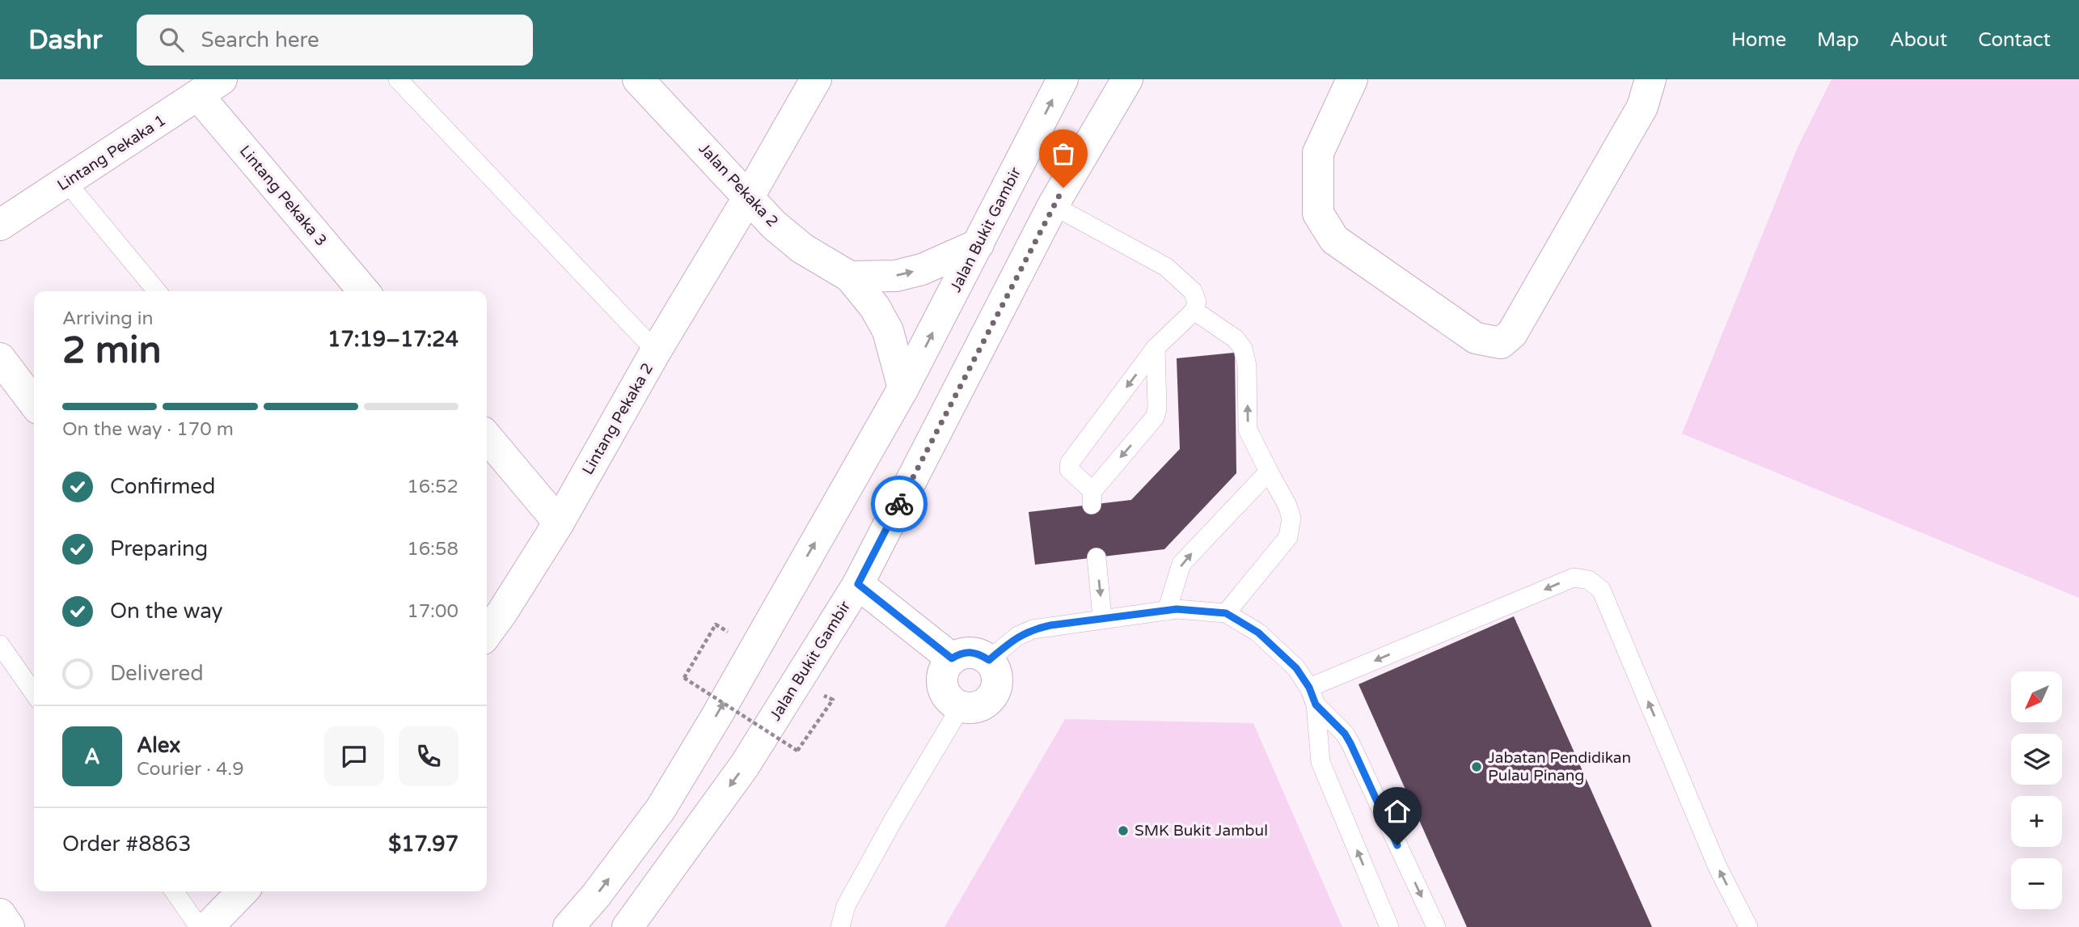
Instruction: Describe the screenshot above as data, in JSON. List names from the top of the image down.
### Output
{
  "streets": {
    "street": [
      "Lintang Pekaka 1",
      "Jalan Pekaka 2",
      "Lintang Pekaka 3",
      "Jalan Bukit Gambir",
      "Lintang Pekaka 2"
    ]
  },
  "crossings": [
    ["Lintang Pekaka 1", "Lintang Pekaka 3"],
    ["Jalan Pekaka 2", "Jalan Bukit Gambir"],
    ["Jalan Pekaka 2", "Lintang Pekaka 2"]
  ],
  "places": ["Jabatan Pendidikan Pulau Pinang", "SMK Bukit Jambul"],
  "north": "bottom left",
  "page": {
    "header": "Dashr",
    "search": "Search here",
    "nav": [
      "Home",
      "Map",
      "About",
      "Contact"
    ],
    "heading": ["2 min", "Arriving in", "17:19–17:24"],
    "panel": [
      "Alex",
      "Courier · 4.9",
      "Order #8863",
      "$17.97"
    ],
    "bar": "On the way · 170 m",
    "list": [
      ["Confirmed", "16:52"],
      ["Preparing", "16:58"],
      ["On the way", "17:00"],
      "Delivered"
    ],
    "map_buttons": ["+", "−"],
    "round": "A"
  }
}
